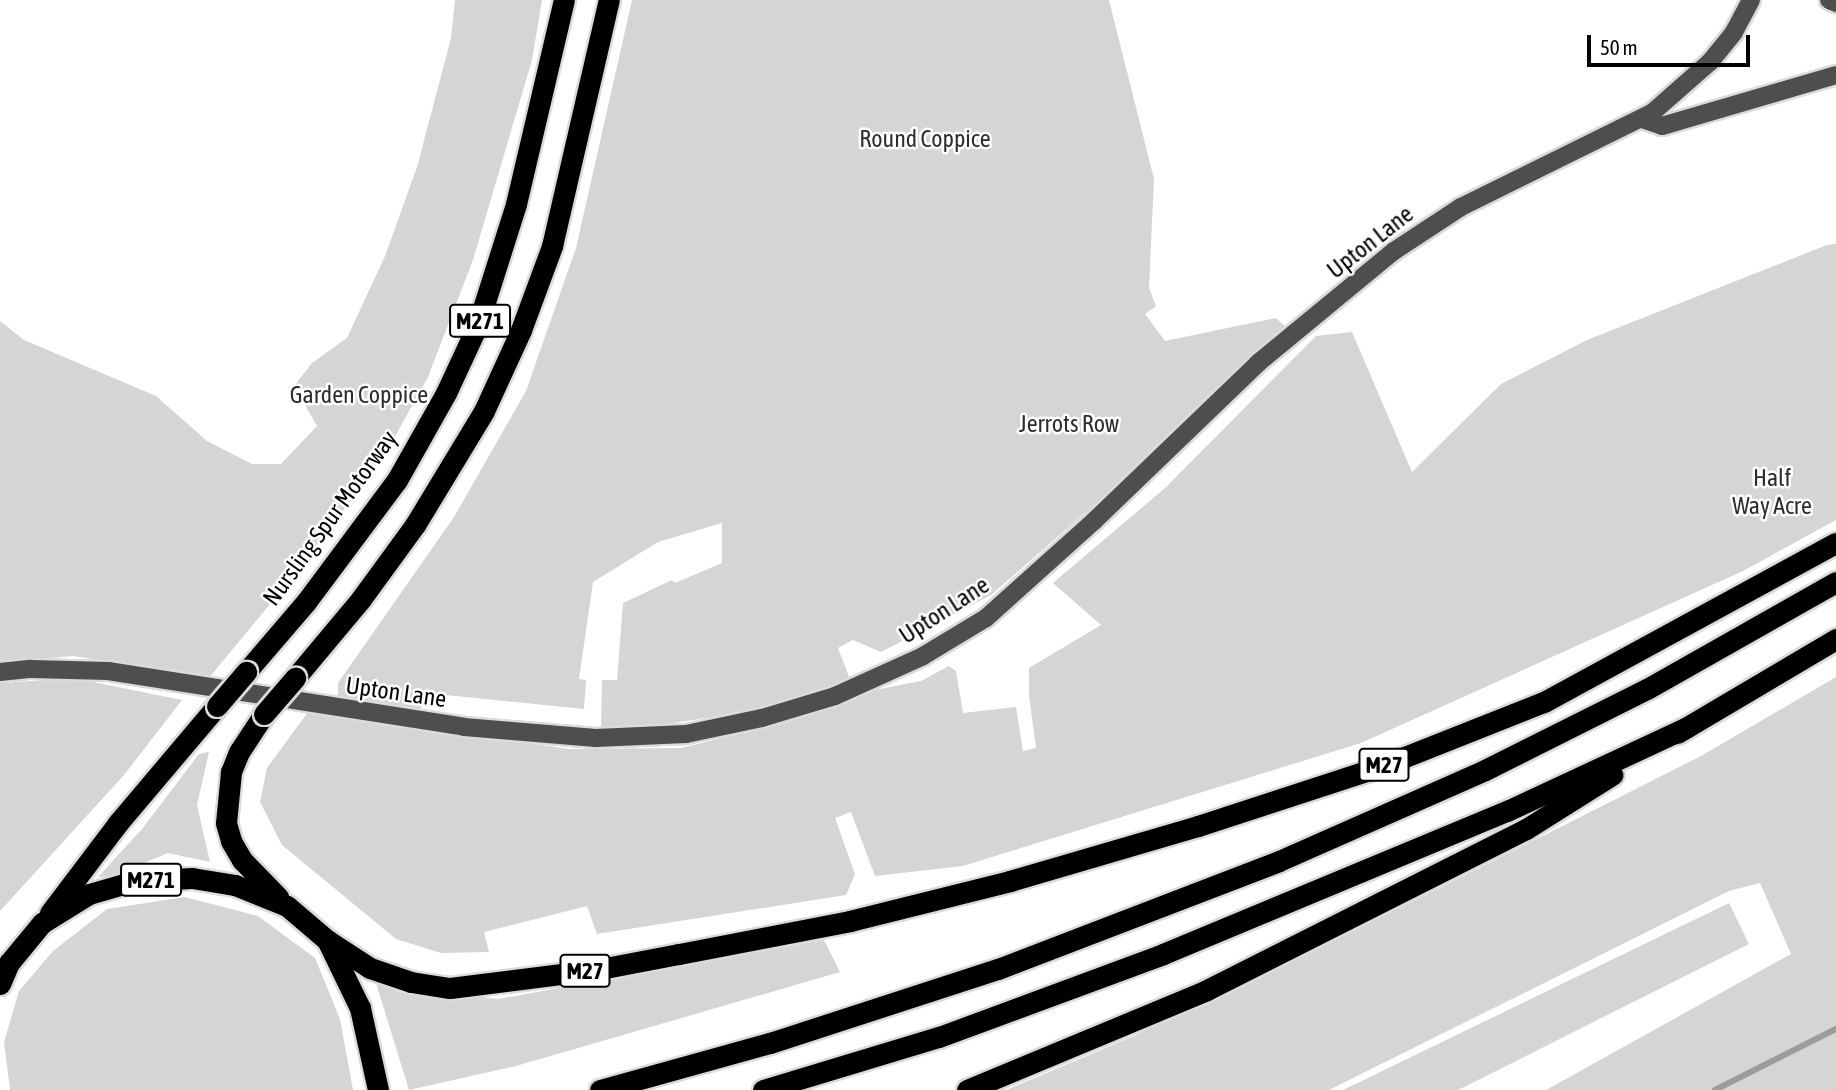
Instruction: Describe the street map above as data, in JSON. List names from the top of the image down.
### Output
{
  "streets": {
    "highway": ["M271", "Nursling Spur Motorway", "M27"],
    "street": ["Upton Lane"]
  },
  "crossings": [
    ["M271", "Nursling Spur Motorway"],
    ["M271", "M27"]
  ],
  "parks": [
    "Round Coppice",
    "Garden Coppice",
    "Jerrots Row",
    "Half Way Acre"
  ],
  "scale_bar": "50 m"
}
